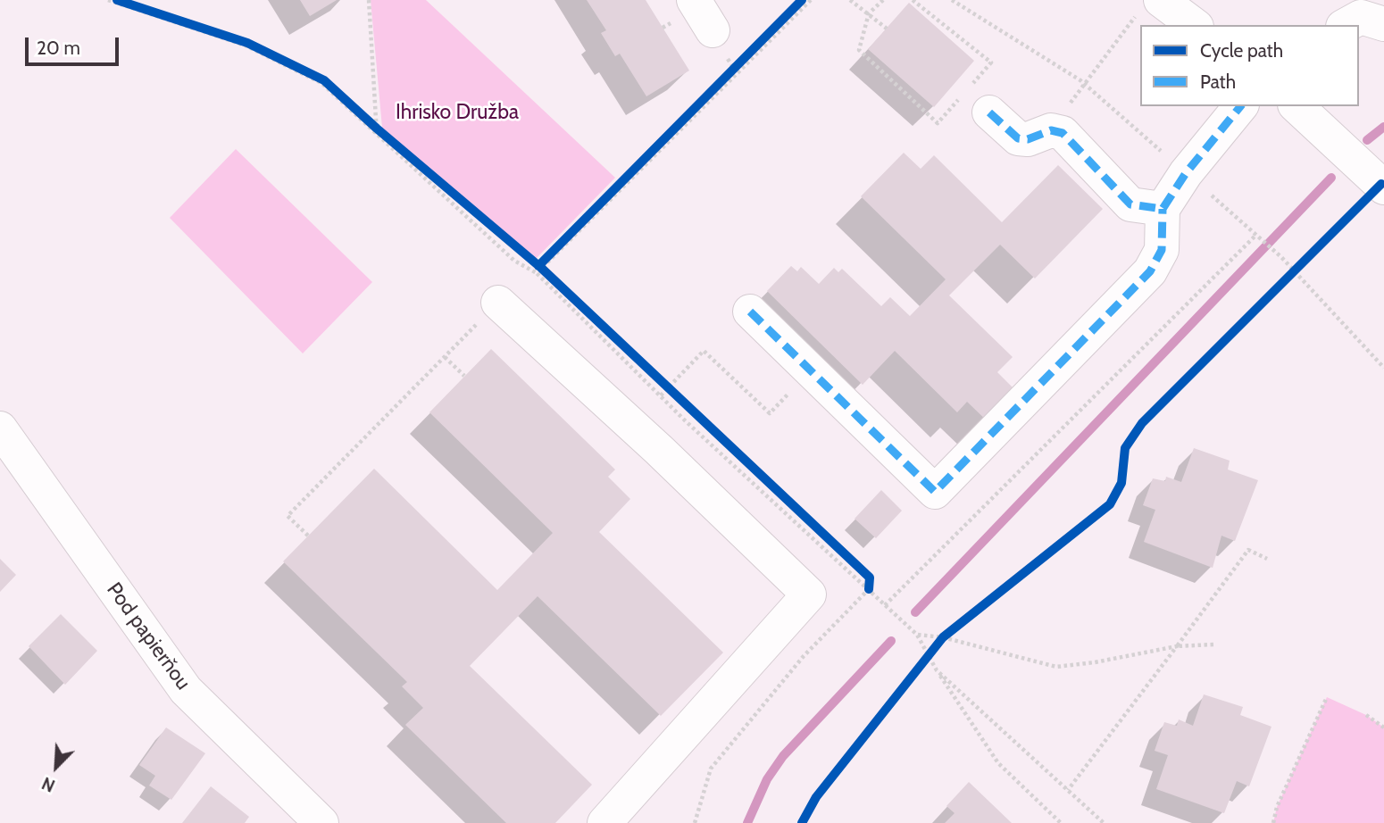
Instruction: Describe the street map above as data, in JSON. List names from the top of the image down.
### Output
{
  "streets": {
    "street": ["Pod papierňou"]
  },
  "parks": ["Ihrisko Družba"],
  "legend": ["Cycle path", "Path"],
  "scale_bar": "20 m",
  "north": "bottom left"
}
